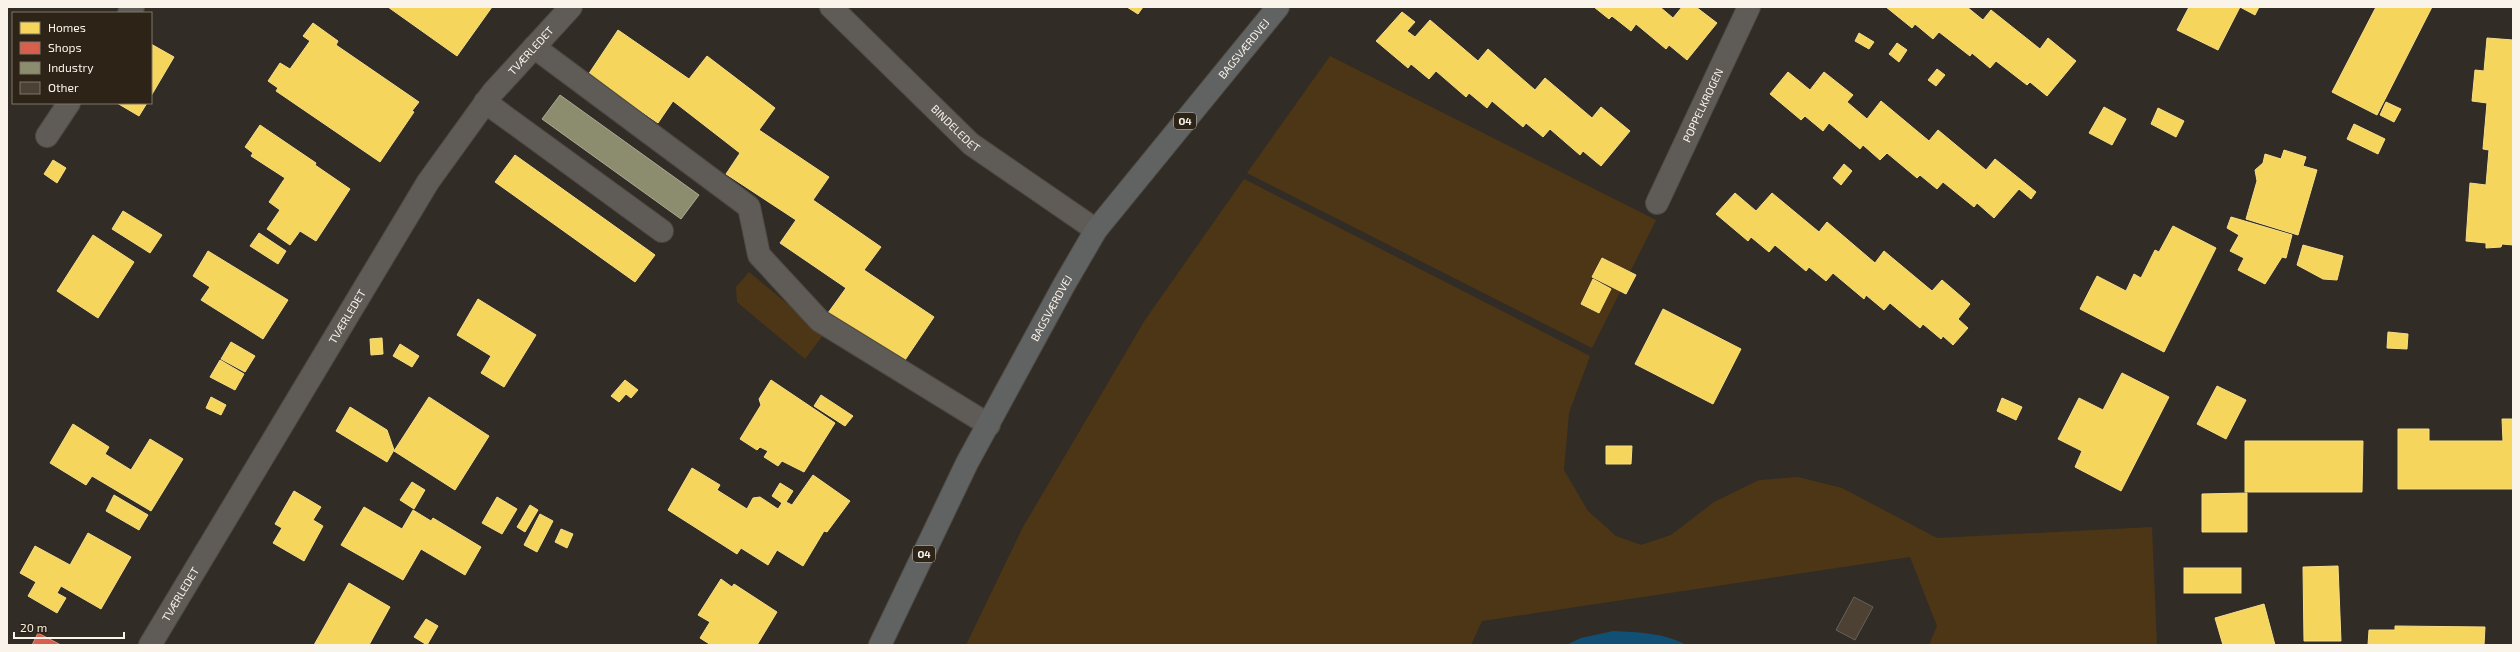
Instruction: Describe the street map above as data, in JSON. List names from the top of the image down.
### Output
{
  "streets": {
    "main road": ["BAGSVÆRDVEJ", "O4"],
    "street": ["TVÆRLEDET", "POPPELKROGEN", "BINDELEDET"]
  },
  "crossings": [
    ["BAGSVÆRDVEJ", "BINDELEDET"]
  ],
  "legend": [
    "Homes",
    "Shops",
    "Industry",
    "Other"
  ],
  "scale_bar": "20 m"
}
